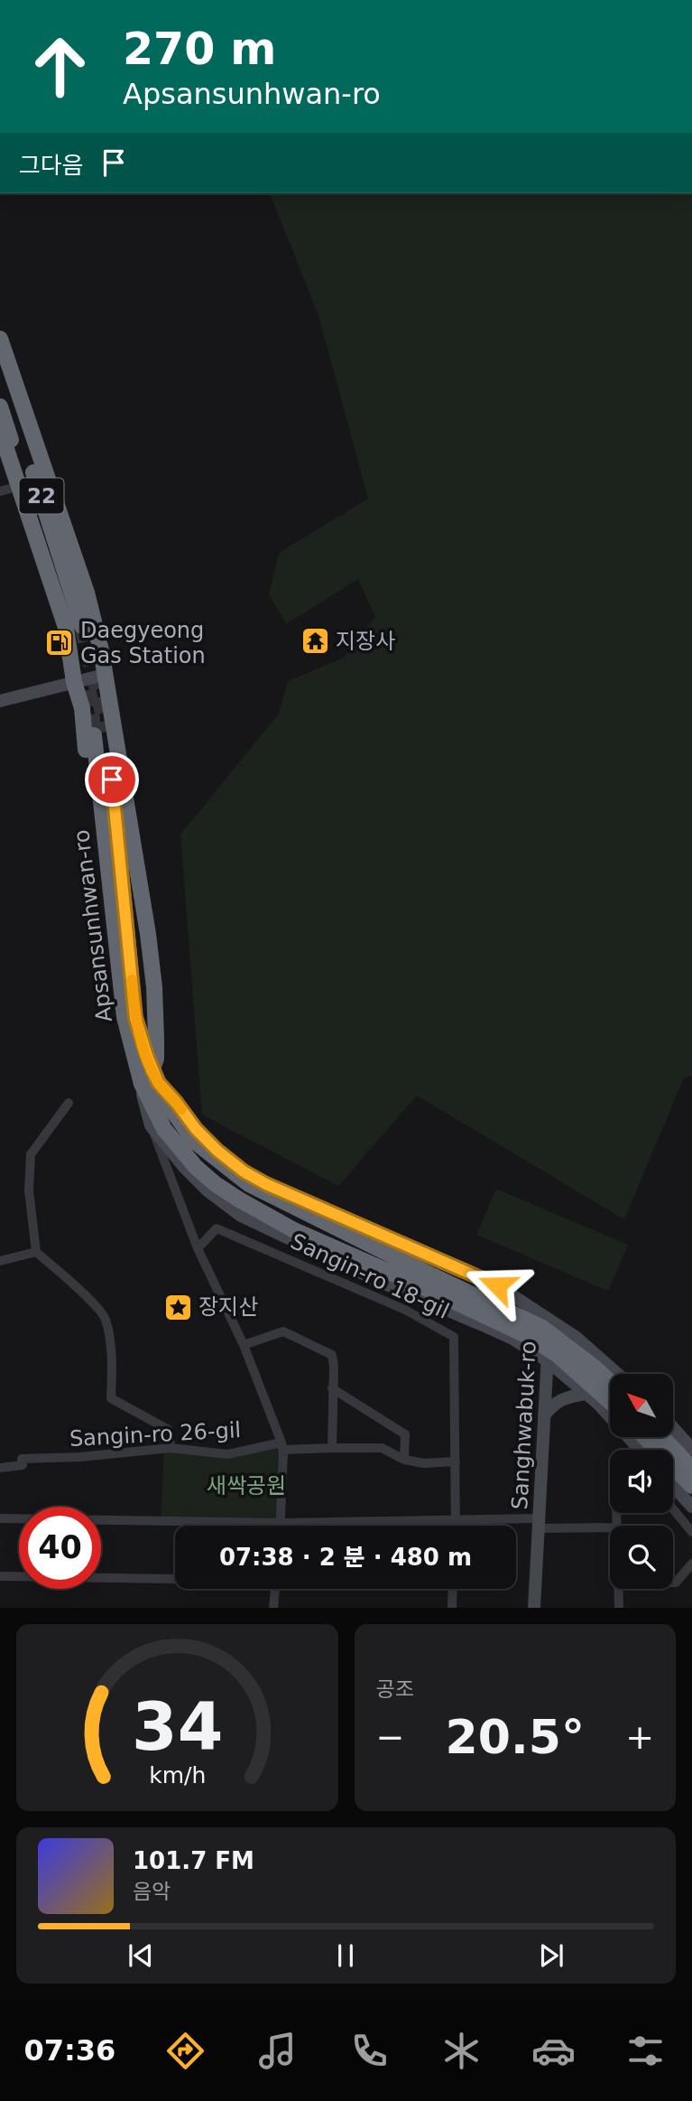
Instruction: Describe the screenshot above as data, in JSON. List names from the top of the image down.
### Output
{
  "streets": {
    "highway": ["22", "Apsansunhwan-ro"],
    "street": ["Sangin-ro 18-gil", "Sanghwabuk-ro", "Sangin-ro 26-gil"]
  },
  "crossings": [
    ["Sangin-ro 18-gil", "Sangin-ro 26-gil"]
  ],
  "parks": ["새싹공원"],
  "places": {
    "temple": ["지장사"],
    "fuel station": ["Daegyeong Gas Station"],
    "place": ["장지산"]
  },
  "north": "top left",
  "page": {
    "turn": ["270 m", "Apsansunhwan-ro"],
    "then": "그다음",
    "limit": "40",
    "trip": "07:38 · 2 분 · 480 m",
    "tile": "공조",
    "heat": ["−", "20.5°", "+"],
    "song": ["101.7 FM", "음악"],
    "tabs": "07:36",
    "gauge": ["34", "km/h"]
  }
}
